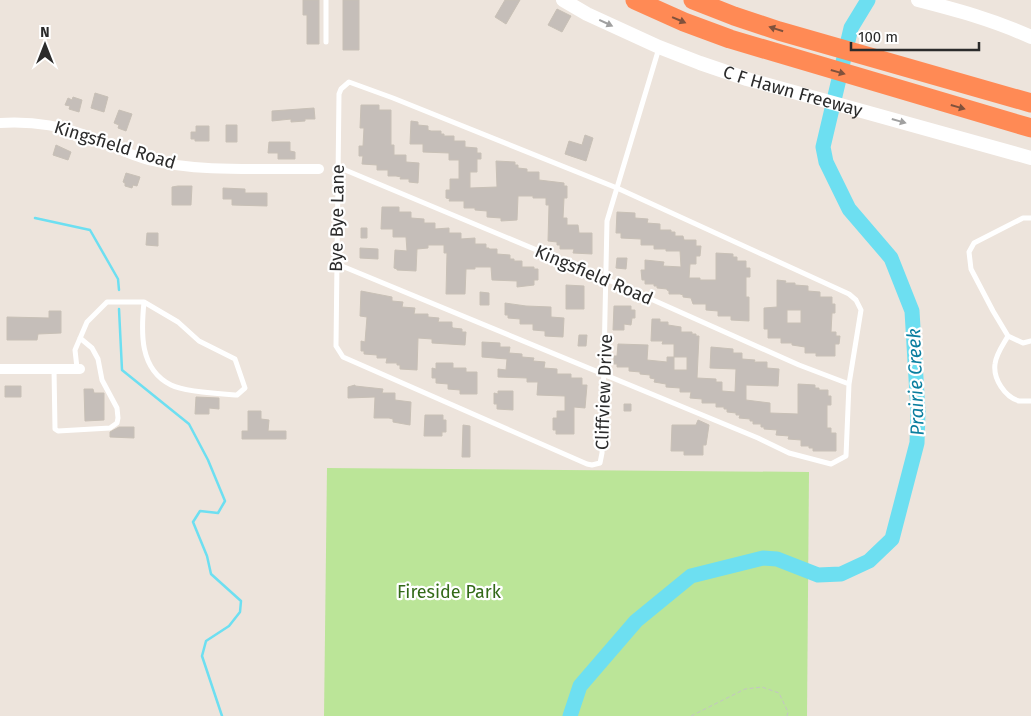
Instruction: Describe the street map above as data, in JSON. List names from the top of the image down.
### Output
{
  "streets": {
    "highway": ["C F Hawn Freeway"],
    "street": ["Kingsfield Road"],
    "lane": ["Bye Bye Lane", "Cliffview Drive"]
  },
  "crossings": [
    ["C F Hawn Freeway", "Cliffview Drive"],
    ["Kingsfield Road", "Bye Bye Lane"],
    ["Kingsfield Road", "Cliffview Drive"],
    ["Bye Bye Lane", "Cliffview Drive"]
  ],
  "one_way": ["C F Hawn Freeway"],
  "water": ["Prairie Creek"],
  "parks": ["Fireside Park"],
  "scale_bar": "100 m",
  "north": "top"
}
